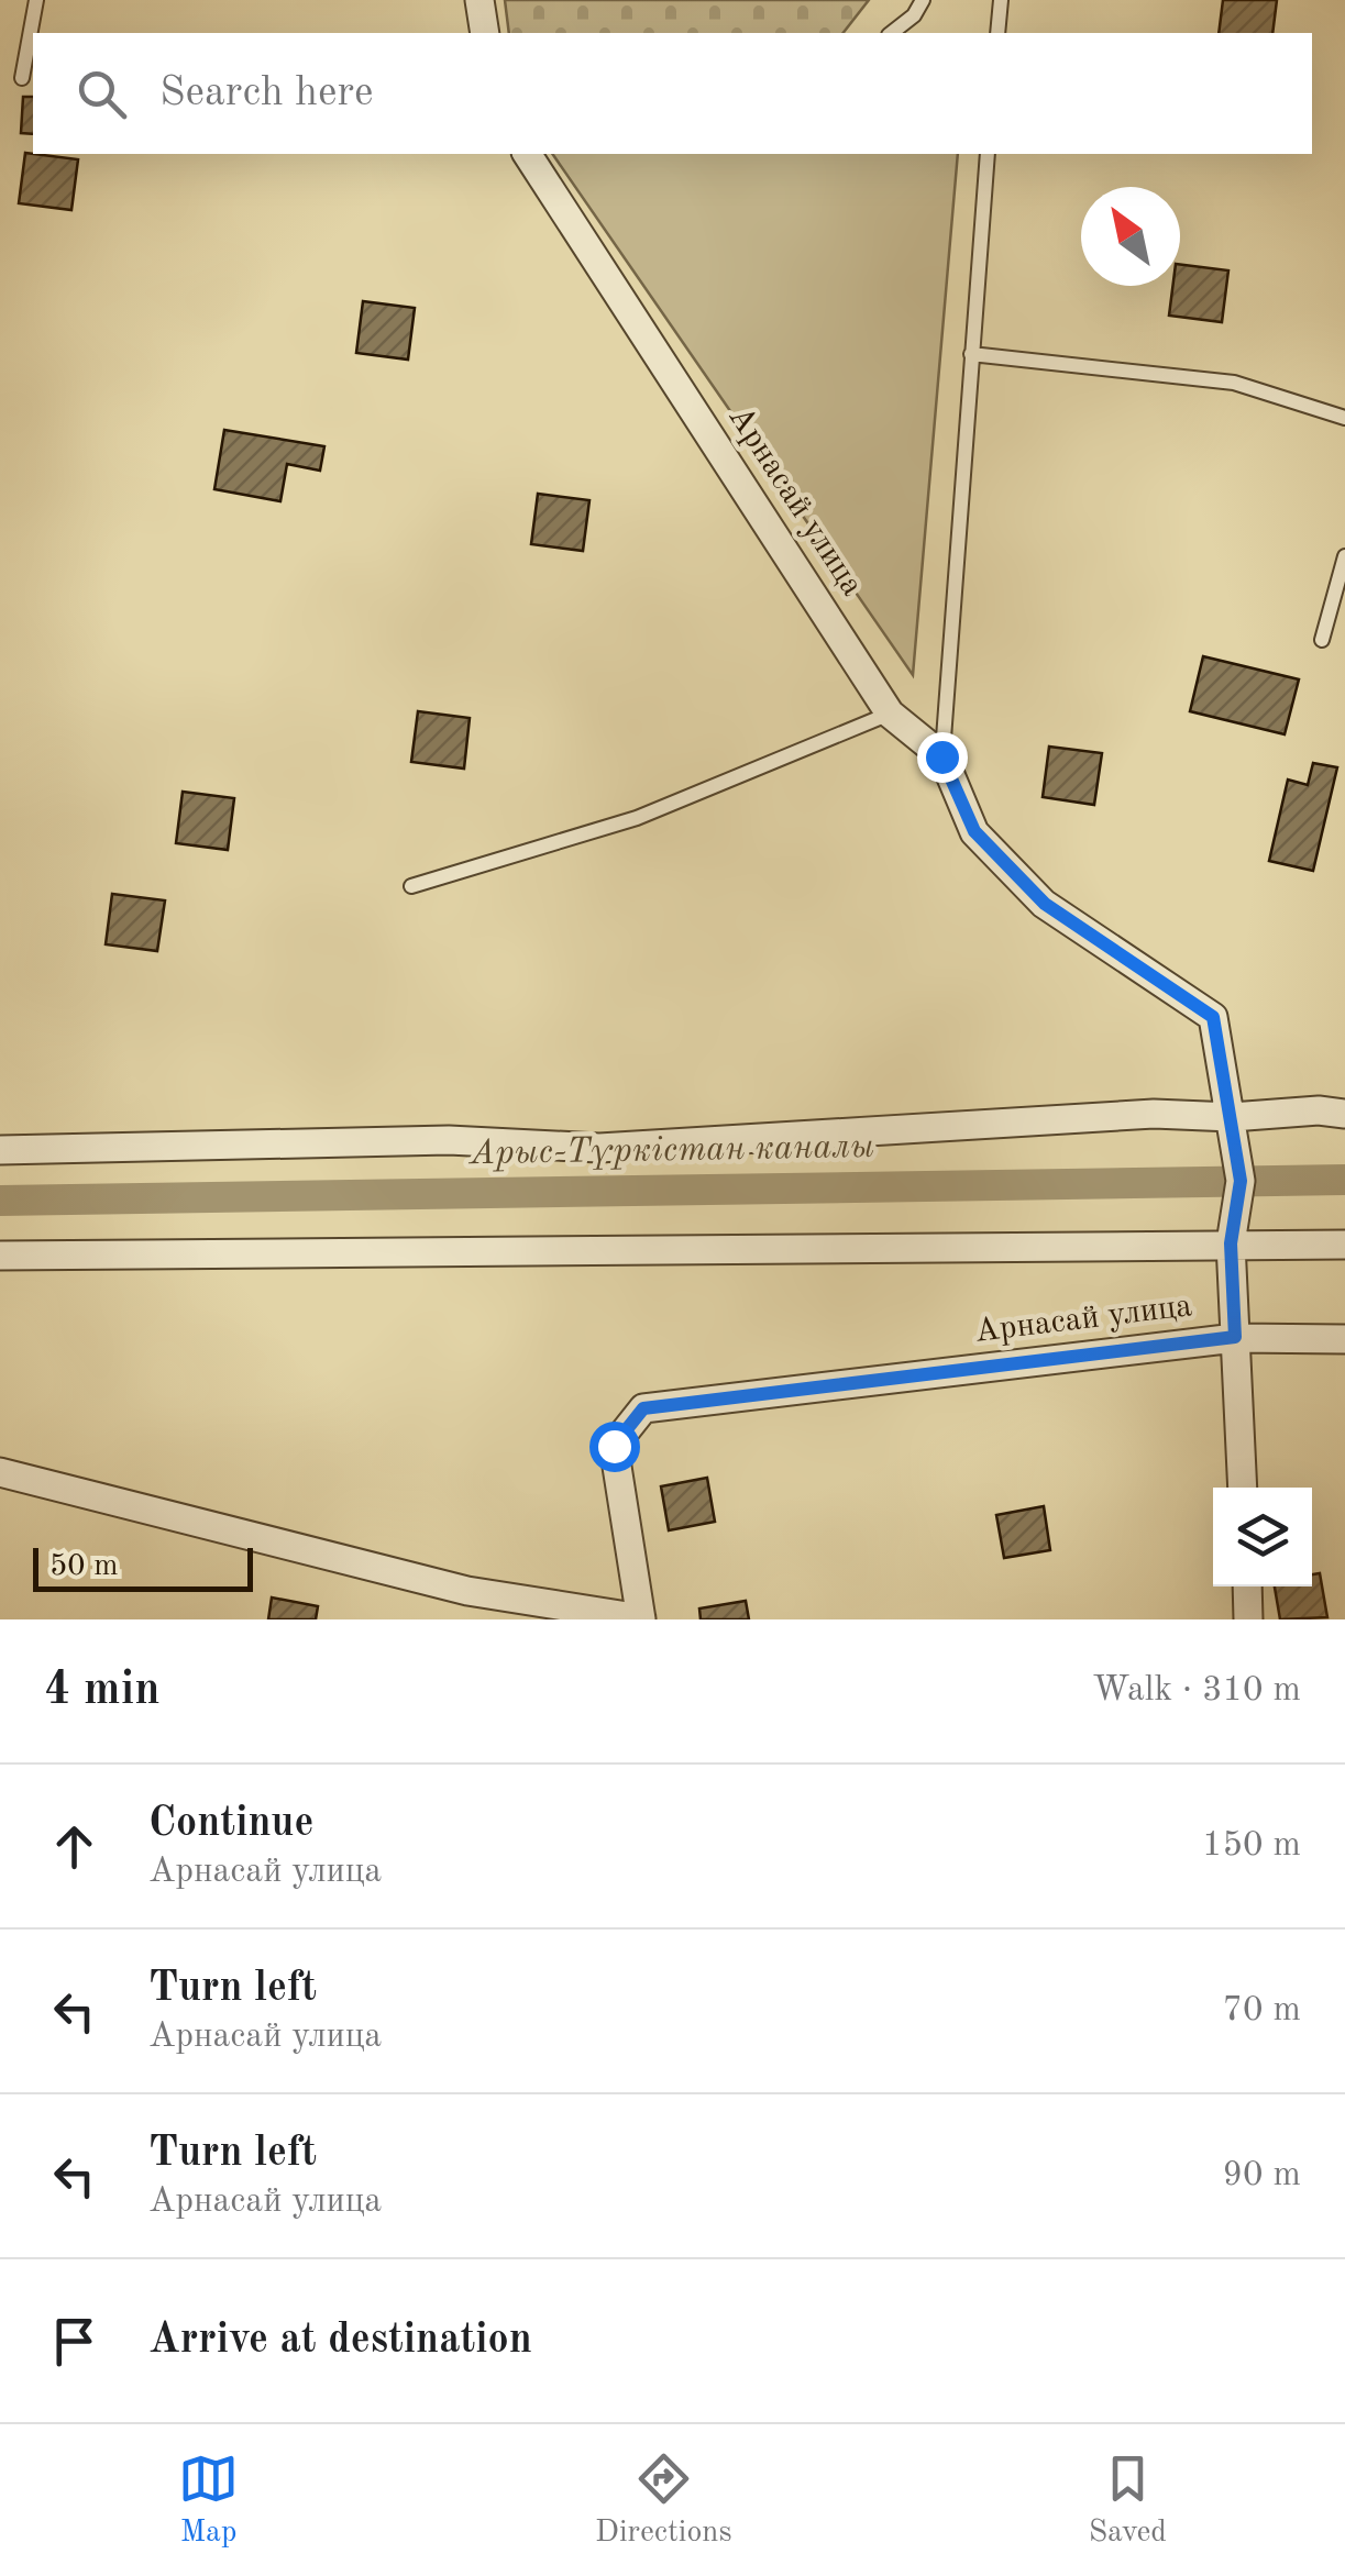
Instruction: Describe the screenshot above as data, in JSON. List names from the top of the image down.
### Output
{
  "streets": {
    "street": ["Арнасай улица"]
  },
  "water": ["Арыс-Түркістан каналы"],
  "scale_bar": "50 m",
  "north": "top left",
  "page": {
    "search": "Search here",
    "scale": "50 m",
    "heading": ["4 min", "Walk · 310 m"],
    "list": [
      ["Continue", "Арнасай улица", "150 m"],
      ["Turn left", "Арнасай улица", "70 m"],
      ["Turn left", "Арнасай улица", "90 m"],
      "Arrive at destination"
    ],
    "nav": ["Map", "Directions", "Saved"]
  }
}
